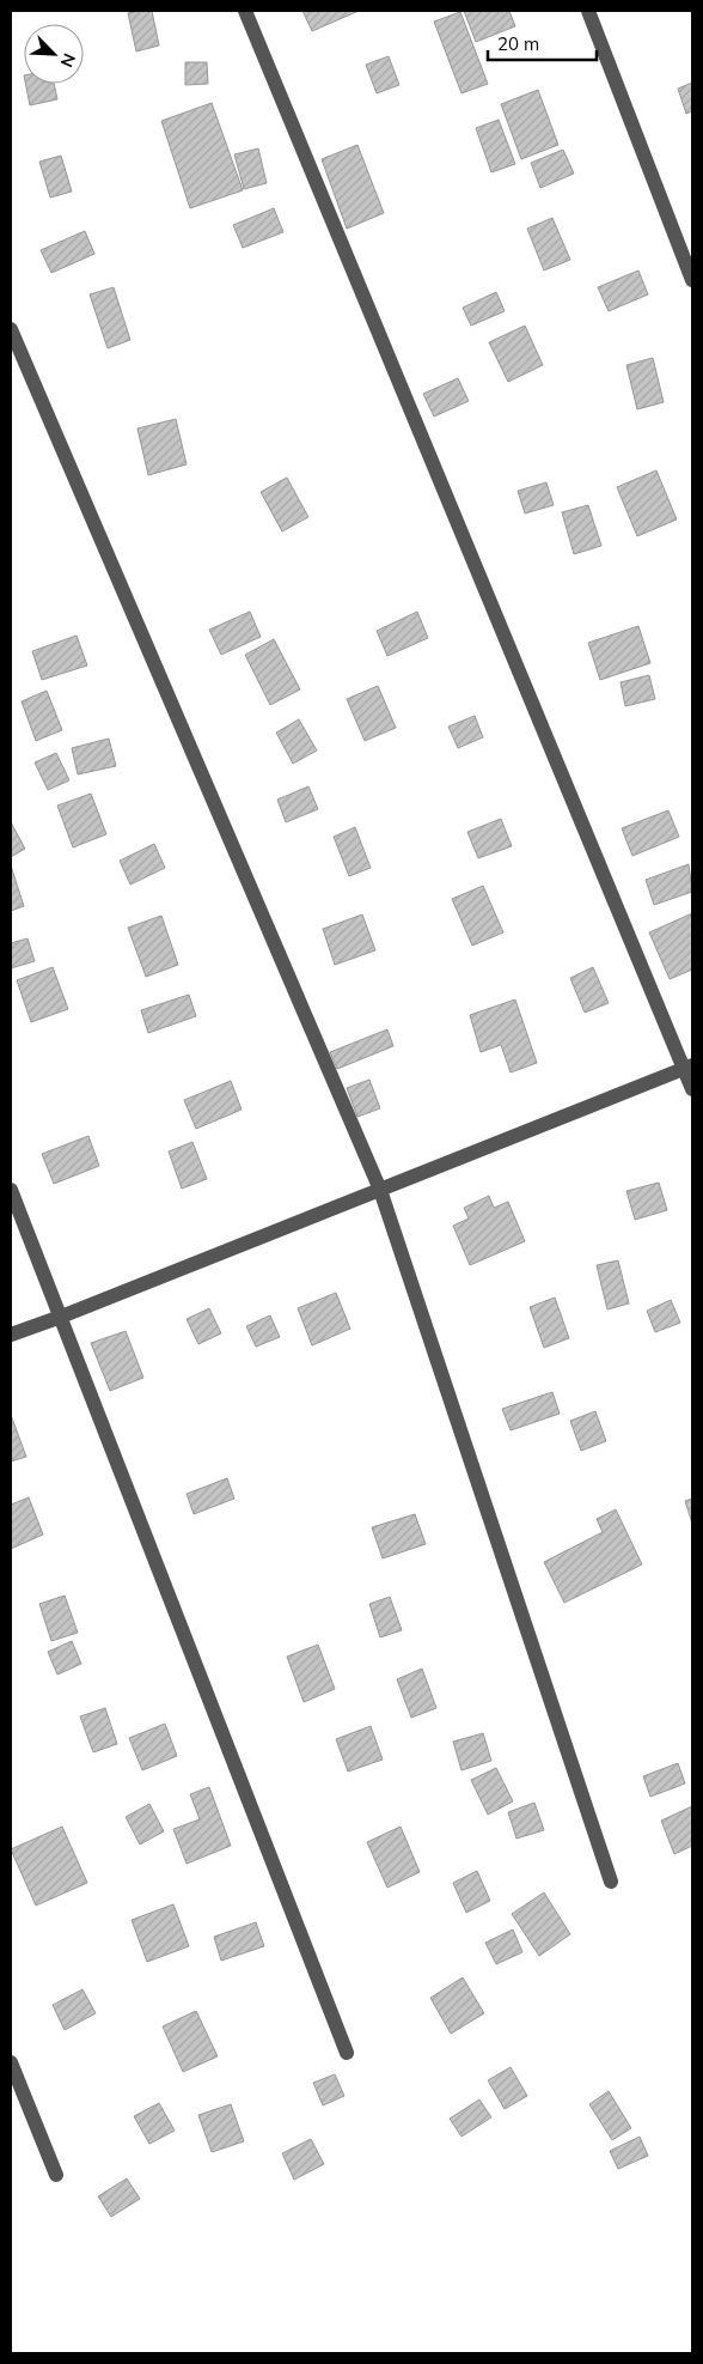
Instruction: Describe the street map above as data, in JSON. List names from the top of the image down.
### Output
{
  "scale_bar": "20 m",
  "north": "bottom right"
}
